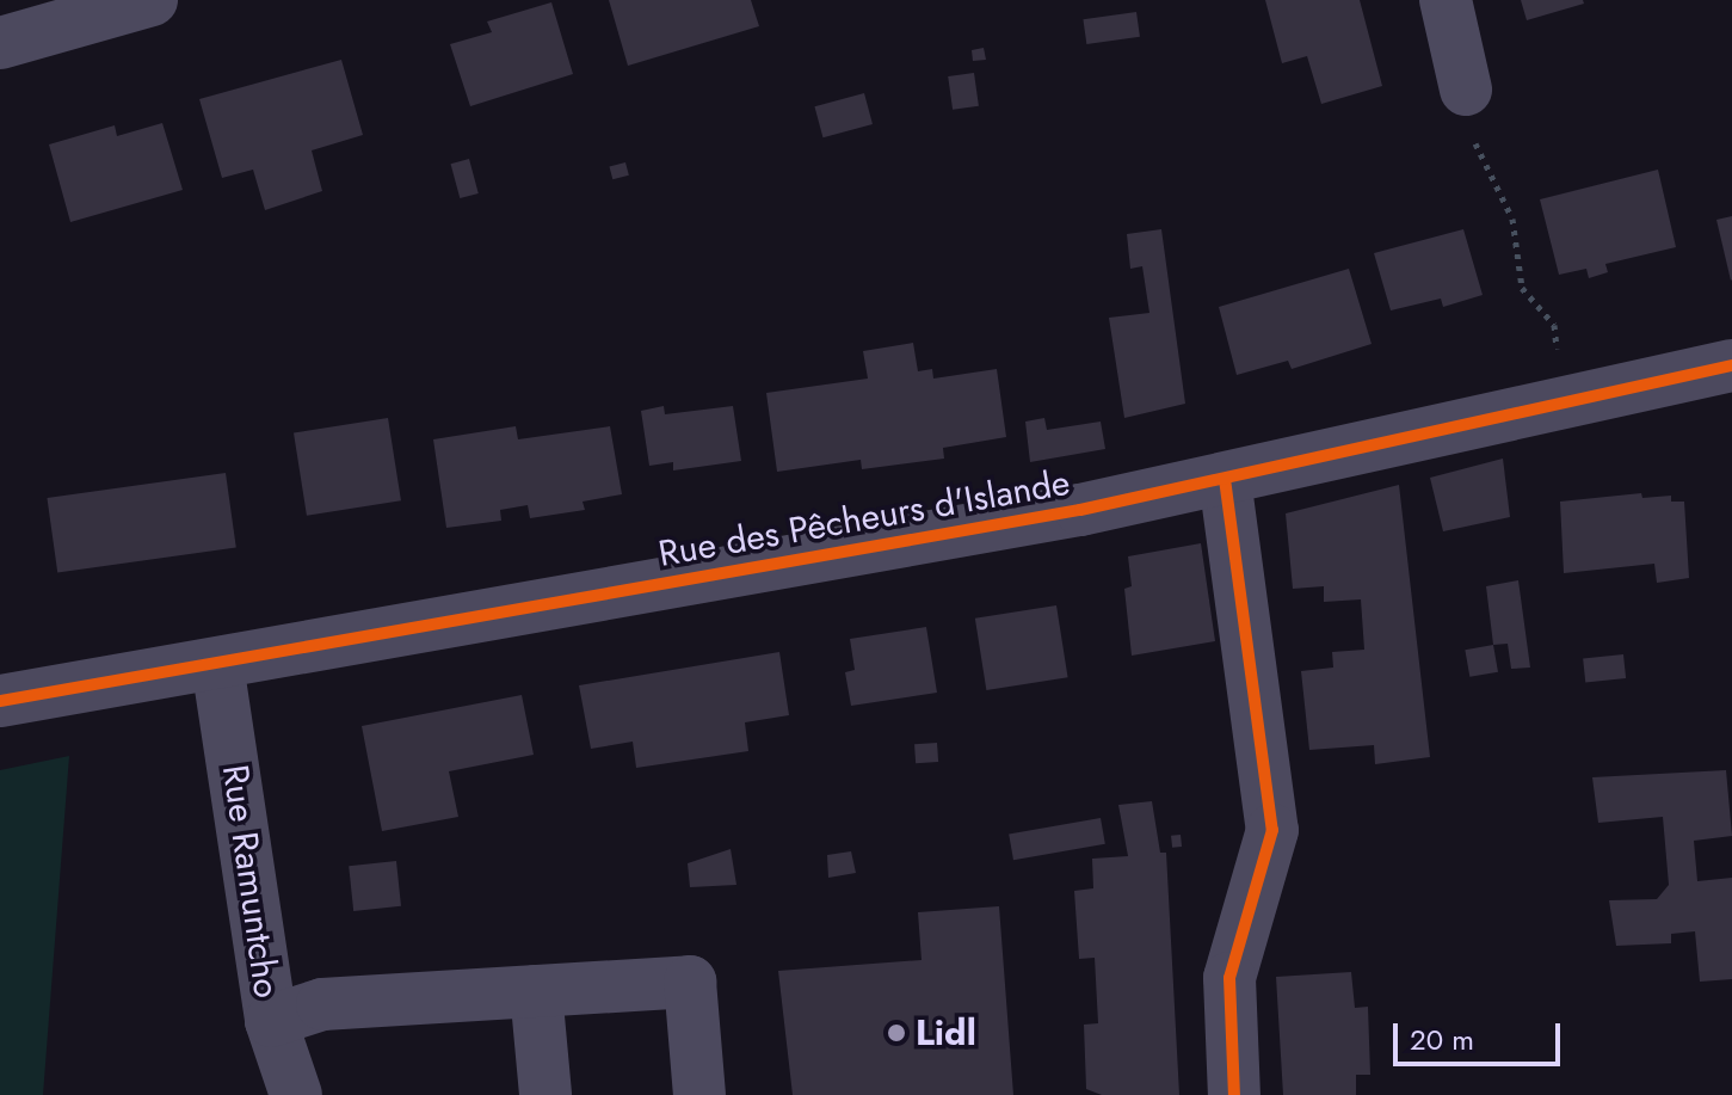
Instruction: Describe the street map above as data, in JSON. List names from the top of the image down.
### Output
{
  "streets": {
    "street": ["Rue des Pêcheurs d'Islande", "Rue Ramuntcho"]
  },
  "crossings": [
    ["Rue des Pêcheurs d'Islande", "Rue Ramuntcho"]
  ],
  "places": ["Lidl"],
  "scale_bar": "20 m"
}
